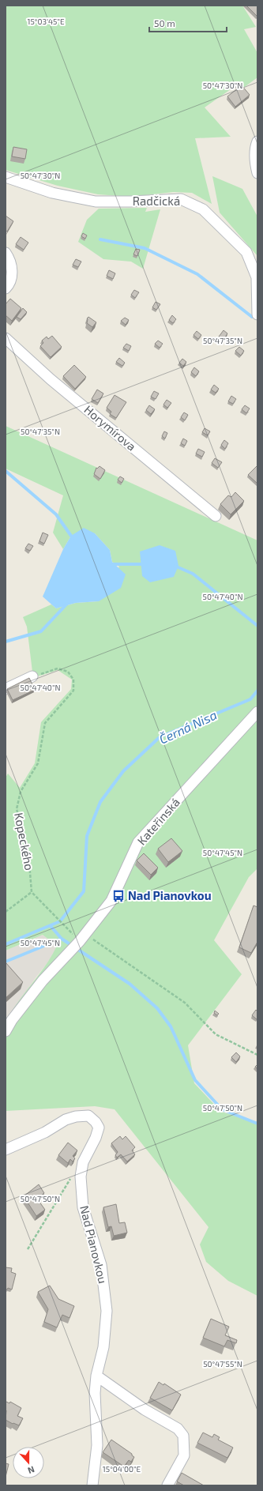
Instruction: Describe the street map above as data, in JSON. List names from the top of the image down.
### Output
{
  "streets": {
    "street": [
      "Radčická",
      "Horymírova",
      "Kateřinská",
      "Nad Pianovkou"
    ],
    "path": ["Kopeckého"]
  },
  "water": ["Černá Nisa"],
  "places": {
    "bus stop": ["Nad Pianovkou"]
  },
  "scale_bar": "50 m",
  "north": "bottom",
  "coordinates": [
    "15°03'45\"E",
    "50°47'30\"N",
    "50°47'35\"N",
    "50°47'40\"N",
    "50°47'45\"N",
    "50°47'50\"N",
    "50°47'55\"N",
    "15°04'00\"E"
  ]
}
